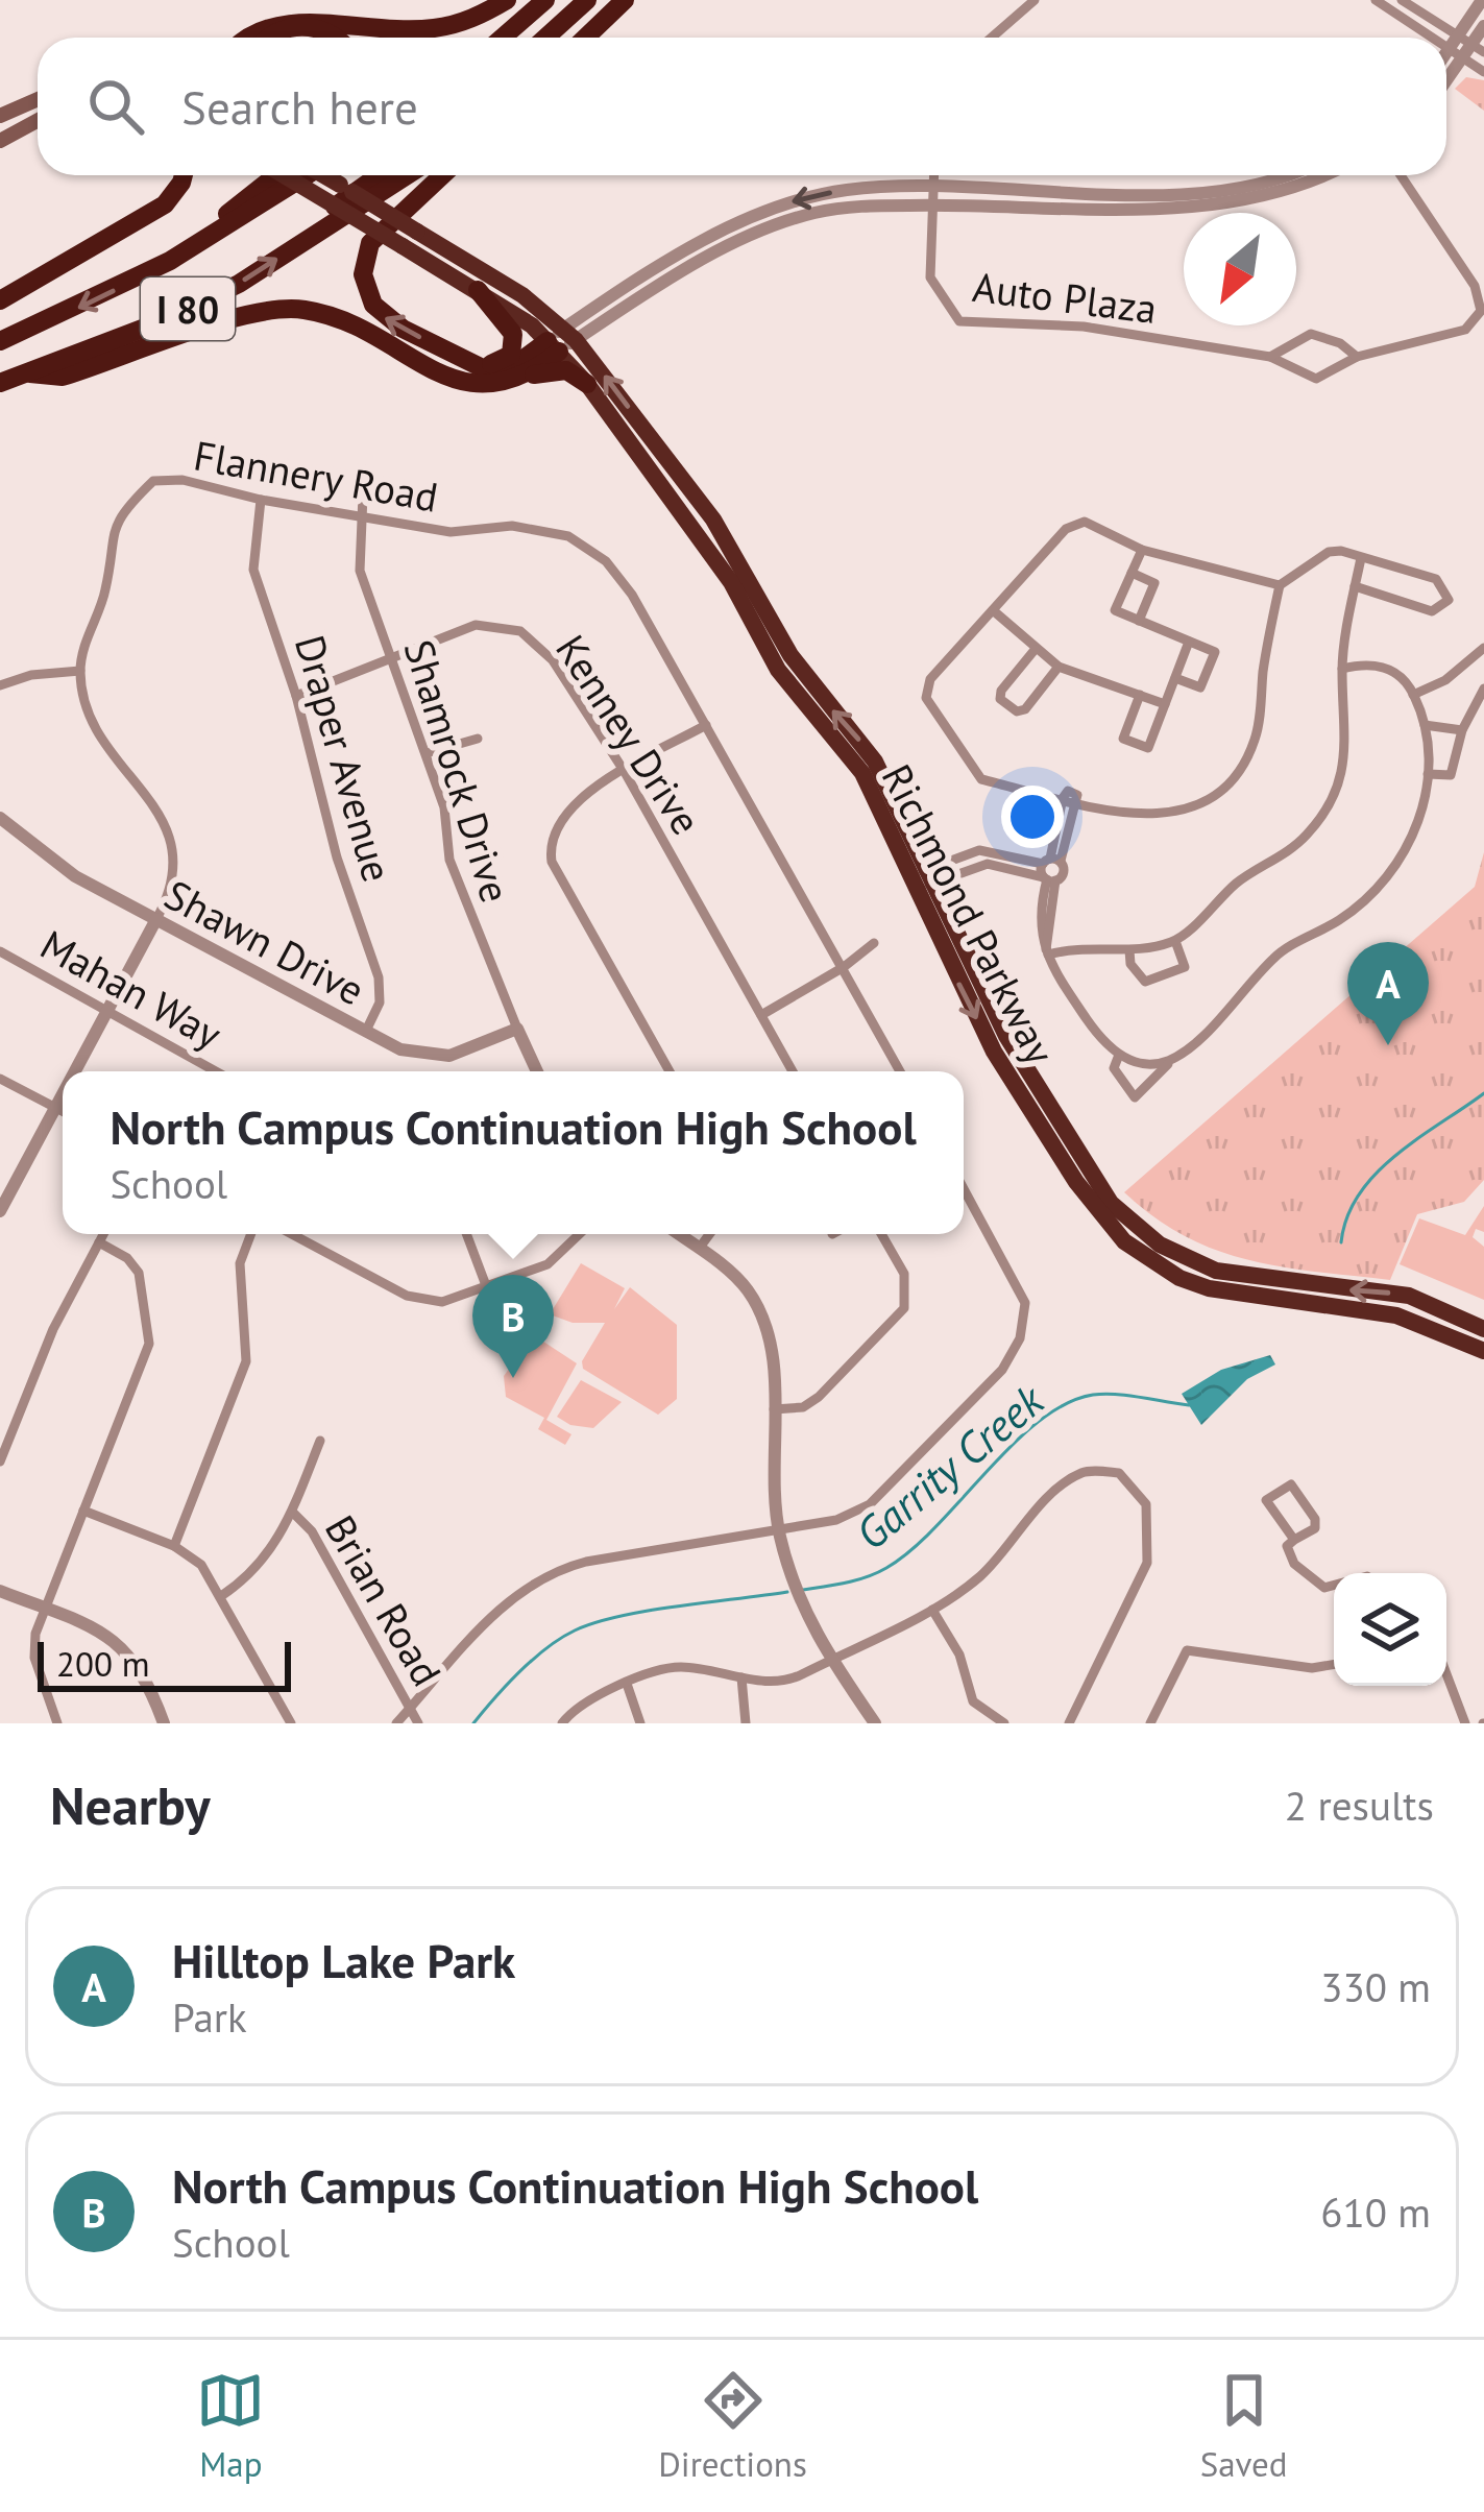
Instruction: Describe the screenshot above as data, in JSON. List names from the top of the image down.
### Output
{
  "streets": {
    "highway": ["I 80", "Richmond Parkway"],
    "street": [
      "Auto Plaza",
      "Flannery Road",
      "Kenney Drive",
      "Draper Avenue",
      "Shamrock Drive",
      "Shawn Drive",
      "Mahan Way",
      "Brian Road"
    ]
  },
  "crossings": [
    ["Flannery Road", "Draper Avenue"],
    ["Flannery Road", "Shamrock Drive"],
    ["Kenney Drive", "Draper Avenue"],
    ["Kenney Drive", "Shamrock Drive"],
    ["Draper Avenue", "Shawn Drive"],
    ["Shamrock Drive", "Shawn Drive"]
  ],
  "water": ["Garrity Creek"],
  "scale_bar": "200 m",
  "north": "bottom left",
  "page": {
    "search": "Search here",
    "pins": ["A", "B"],
    "popup": ["North Campus Continuation High School", "School"],
    "scale": "200 m",
    "heading": ["Nearby", "2 results"],
    "list": [
      {
        "mark": "A",
        "name": "Hilltop Lake Park",
        "note": "Park",
        "value": "330 m"
      },
      {
        "mark": "B",
        "name": "North Campus Continuation High School",
        "note": "School",
        "value": "610 m"
      }
    ],
    "nav": ["Map", "Directions", "Saved"]
  }
}
